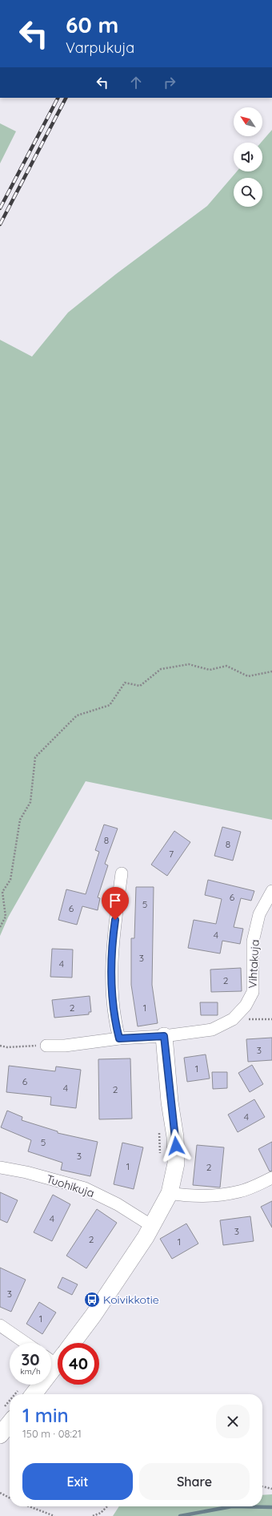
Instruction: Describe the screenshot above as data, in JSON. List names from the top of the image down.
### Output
{
  "streets": {
    "street": ["Vihtakuja", "Tuohikuja"]
  },
  "places": {
    "bus stop": ["Koivikkotie"]
  },
  "house_numbers": [
    "8",
    "8",
    "7",
    "6",
    "5",
    "6",
    "4",
    "3",
    "4",
    "2",
    "2",
    "1",
    "3",
    "1",
    "6",
    "4",
    "2",
    "4",
    "5",
    "3",
    "1",
    "2",
    "4",
    "3",
    "2",
    "1",
    "3",
    "1"
  ],
  "north": "top left",
  "page": {
    "turn": ["60 m", "Varpukuja"],
    "speed": "30 km/h",
    "limit": "40",
    "heading": ["1 min", "150 m · 08:21"],
    "buttons": ["Exit", "Share"]
  }
}
